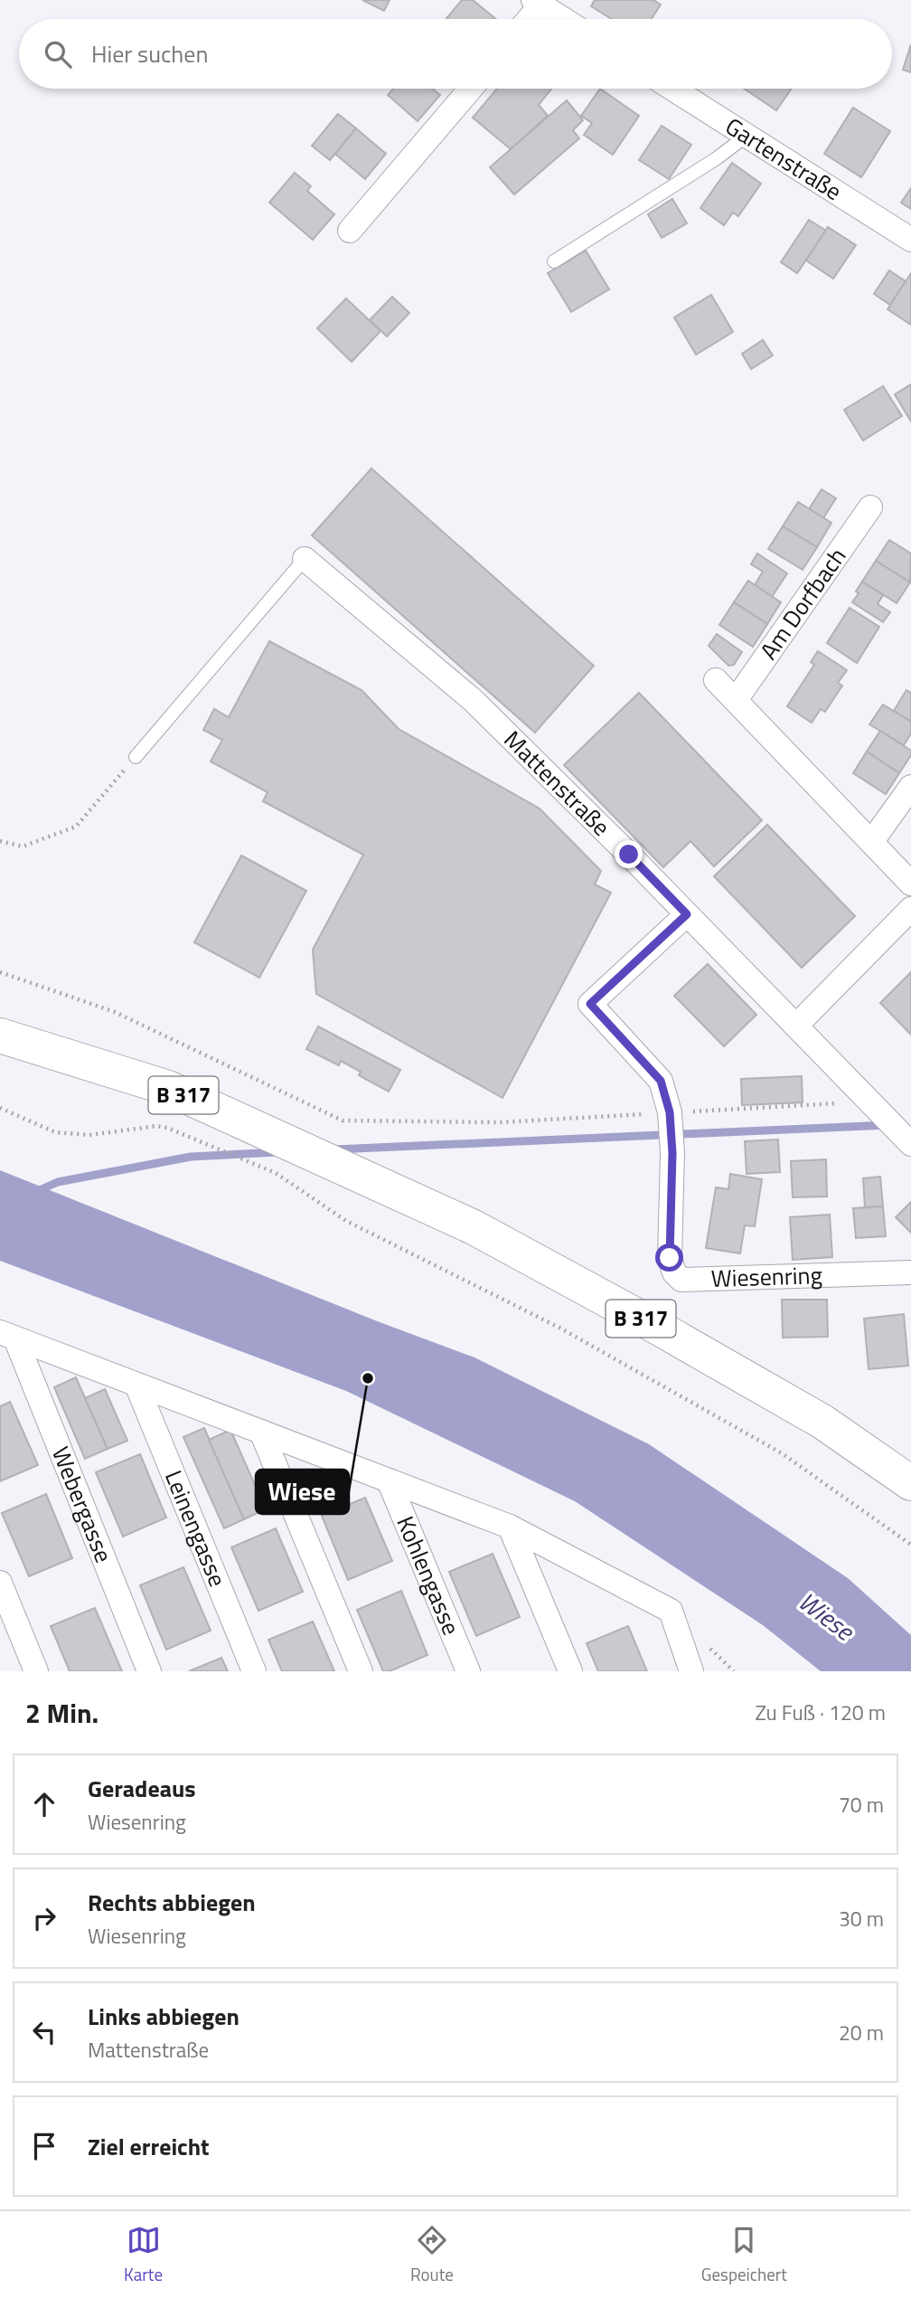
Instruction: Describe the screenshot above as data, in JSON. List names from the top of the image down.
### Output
{
  "streets": {
    "main road": ["B 317"],
    "street": [
      "Gartenstraße",
      "Am Dorfbach",
      "Mattenstraße",
      "Wiesenring",
      "Webergasse",
      "Leinengasse",
      "Kohlengasse"
    ]
  },
  "crossings": [
    ["Mattenstraße", "Wiesenring"]
  ],
  "water": ["Wiese"],
  "places": ["Wiese"],
  "page": {
    "search": "Hier suchen",
    "heading": ["2 Min.", "Zu Fuß · 120 m"],
    "list": [
      ["Geradeaus", "Wiesenring", "70 m"],
      ["Rechts abbiegen", "Wiesenring", "30 m"],
      ["Links abbiegen", "Mattenstraße", "20 m"],
      "Ziel erreicht"
    ],
    "nav": ["Karte", "Route", "Gespeichert"]
  }
}
